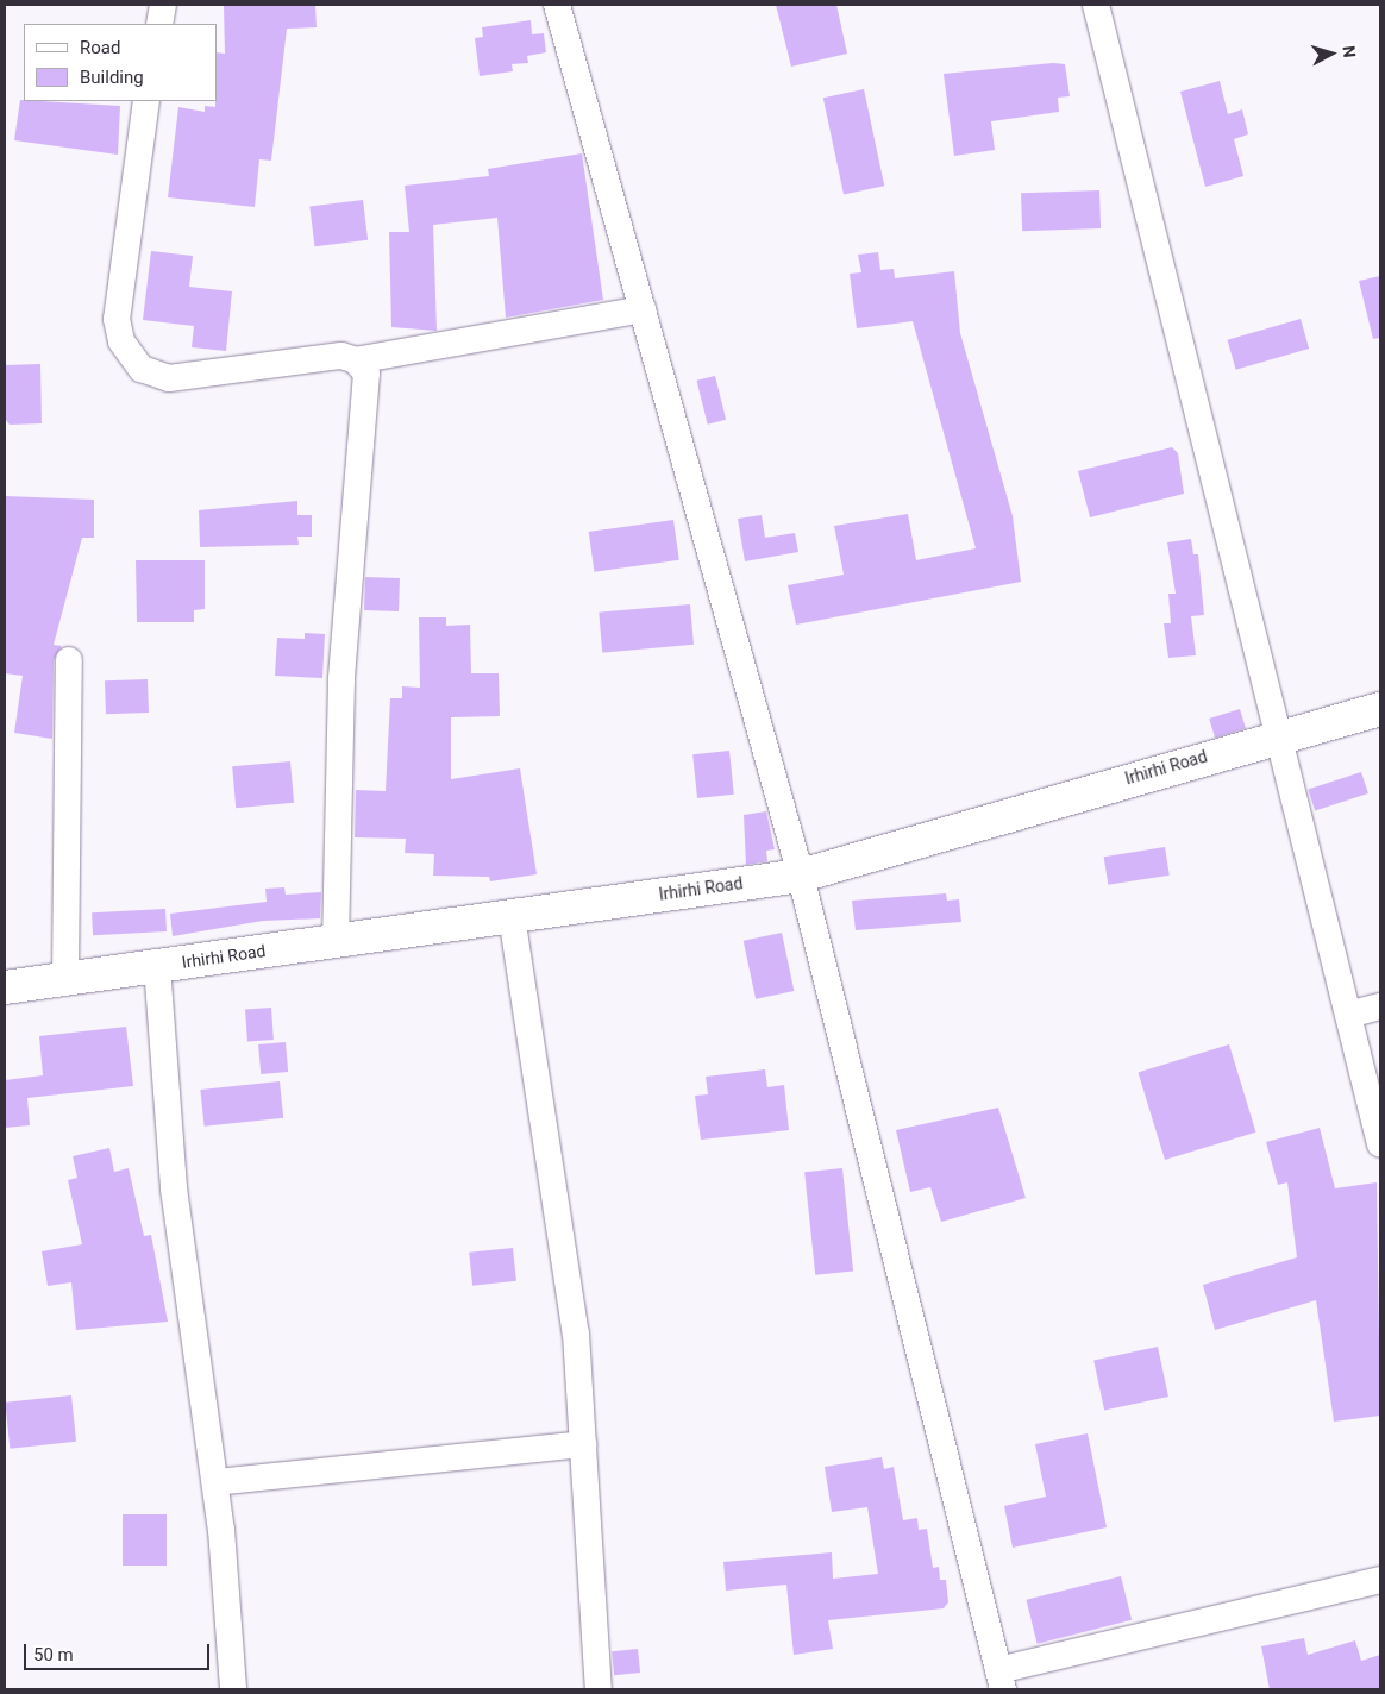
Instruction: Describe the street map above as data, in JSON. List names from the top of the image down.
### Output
{
  "streets": {
    "street": ["Irhirhi Road"]
  },
  "legend": ["Road", "Building"],
  "scale_bar": "50 m",
  "north": "right"
}
